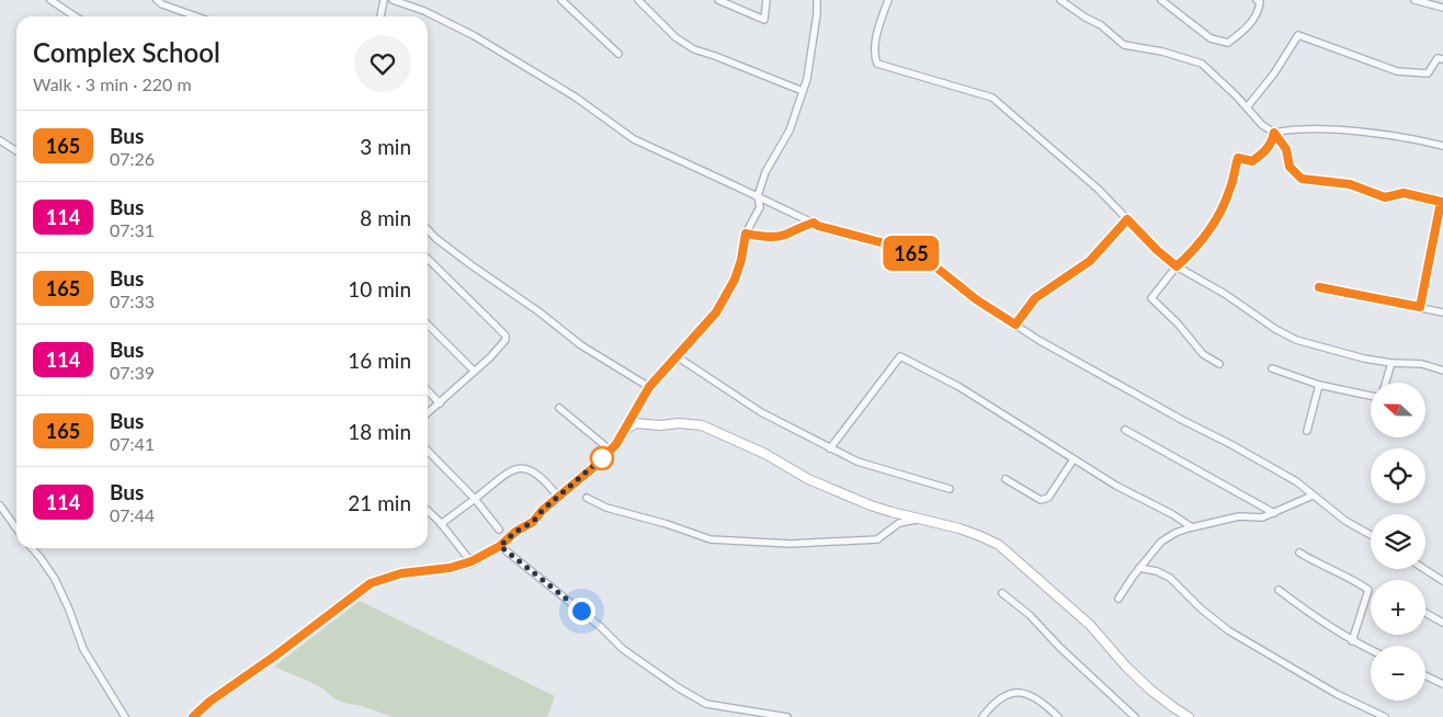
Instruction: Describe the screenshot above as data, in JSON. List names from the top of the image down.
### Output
{
  "lines": ["bus line 165"],
  "north": "left",
  "page": {
    "on_map": "165",
    "heading": ["Complex School", "Walk · 3 min · 220 m"],
    "list": [
      {
        "mark": "165",
        "name": "Bus",
        "note": "07:26",
        "value": "3 min"
      },
      {
        "mark": "114",
        "name": "Bus",
        "note": "07:31",
        "value": "8 min"
      },
      {
        "mark": "165",
        "name": "Bus",
        "note": "07:33",
        "value": "10 min"
      },
      {
        "mark": "114",
        "name": "Bus",
        "note": "07:39",
        "value": "16 min"
      },
      {
        "mark": "165",
        "name": "Bus",
        "note": "07:41",
        "value": "18 min"
      },
      {
        "mark": "114",
        "name": "Bus",
        "note": "07:44",
        "value": "21 min"
      }
    ],
    "map_buttons": ["+", "−"]
  }
}
